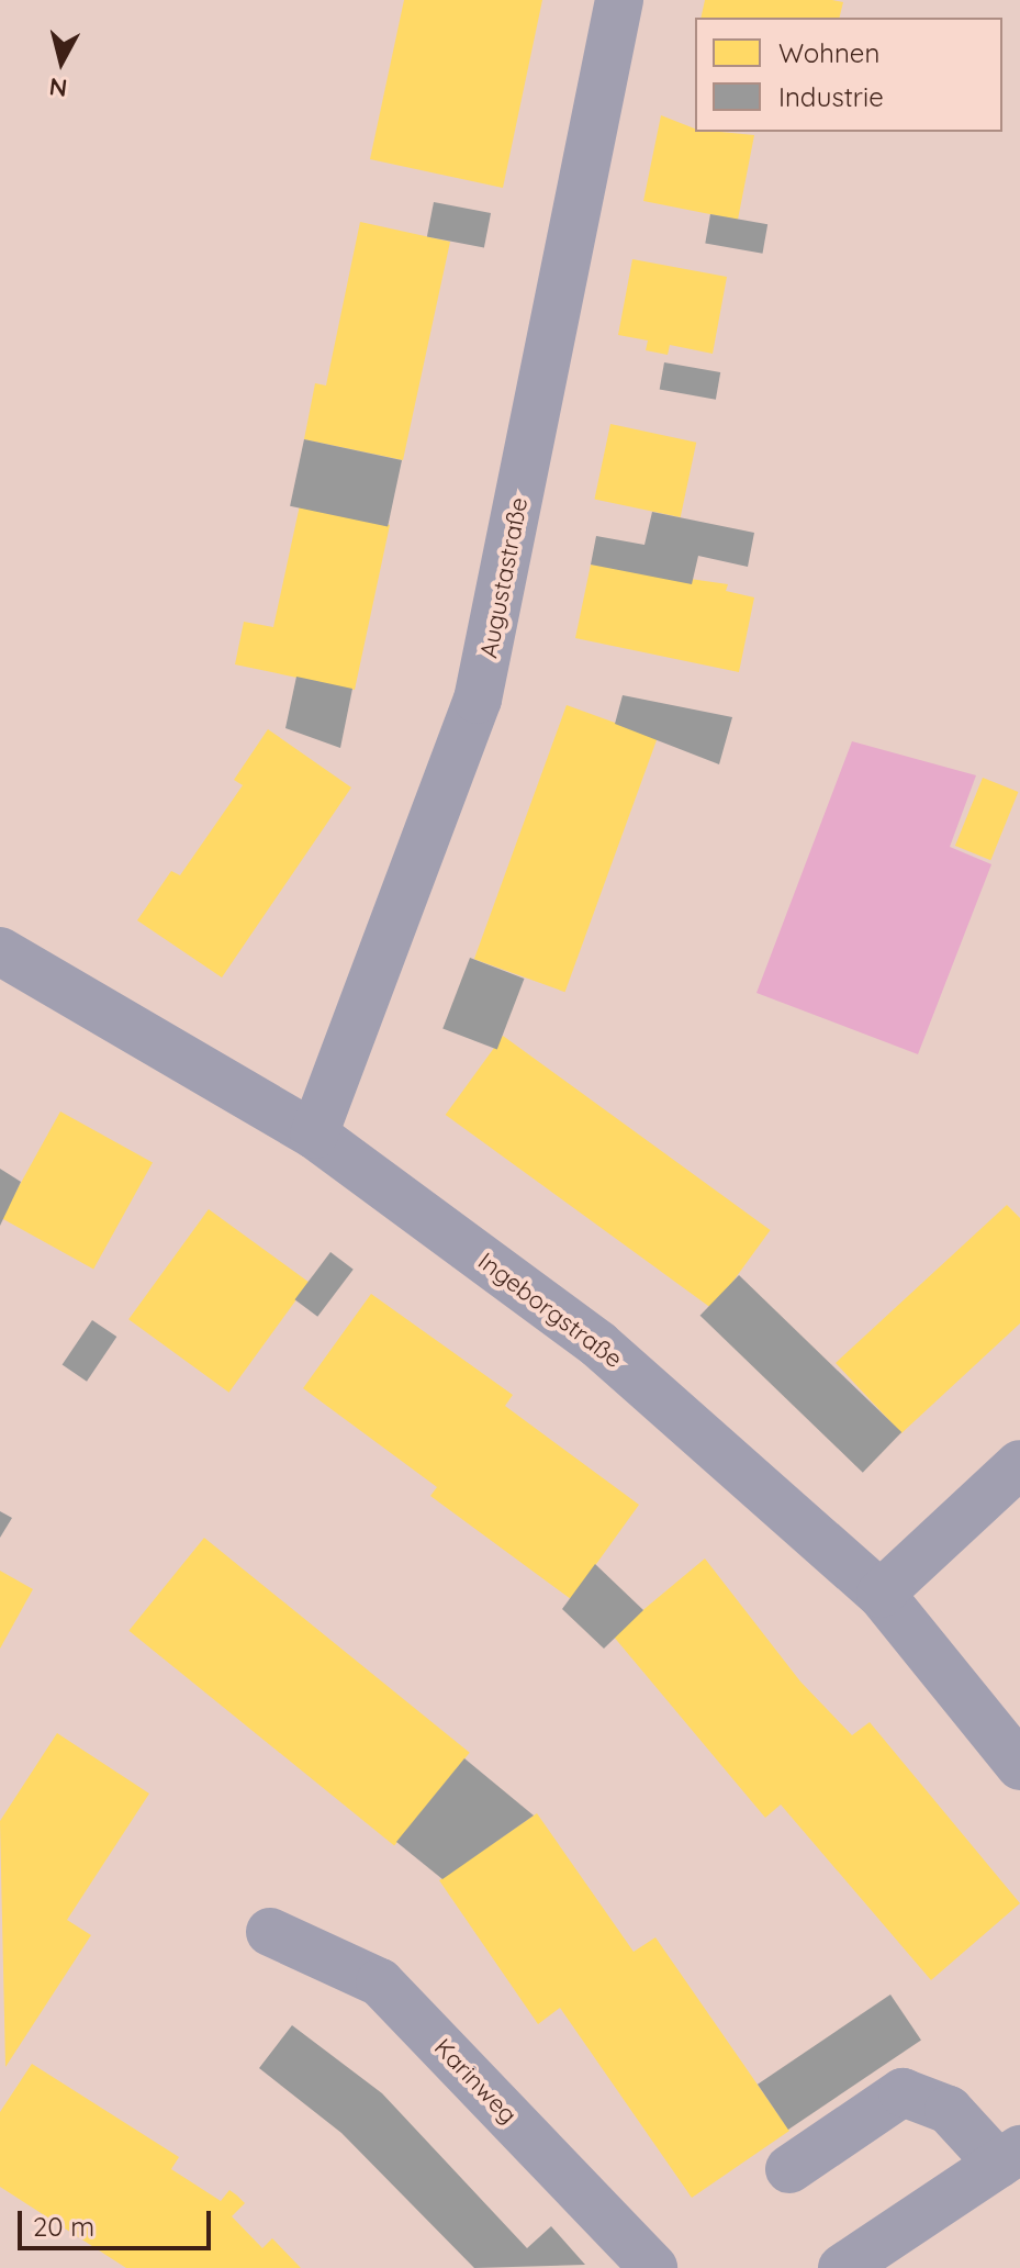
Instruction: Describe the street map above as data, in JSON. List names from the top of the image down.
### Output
{
  "streets": {
    "street": ["Augustastraße", "Ingeborgstraße", "Karinweg"]
  },
  "crossings": [
    ["Augustastraße", "Ingeborgstraße"]
  ],
  "legend": ["Wohnen", "Industrie"],
  "scale_bar": "20 m",
  "north": "bottom"
}
